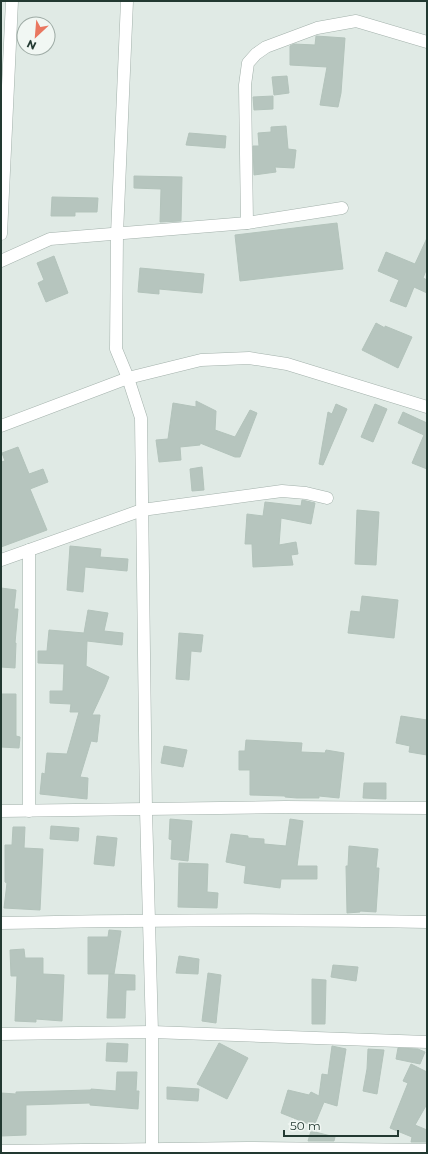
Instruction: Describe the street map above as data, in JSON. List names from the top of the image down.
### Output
{
  "scale_bar": "50 m",
  "north": "bottom left"
}
